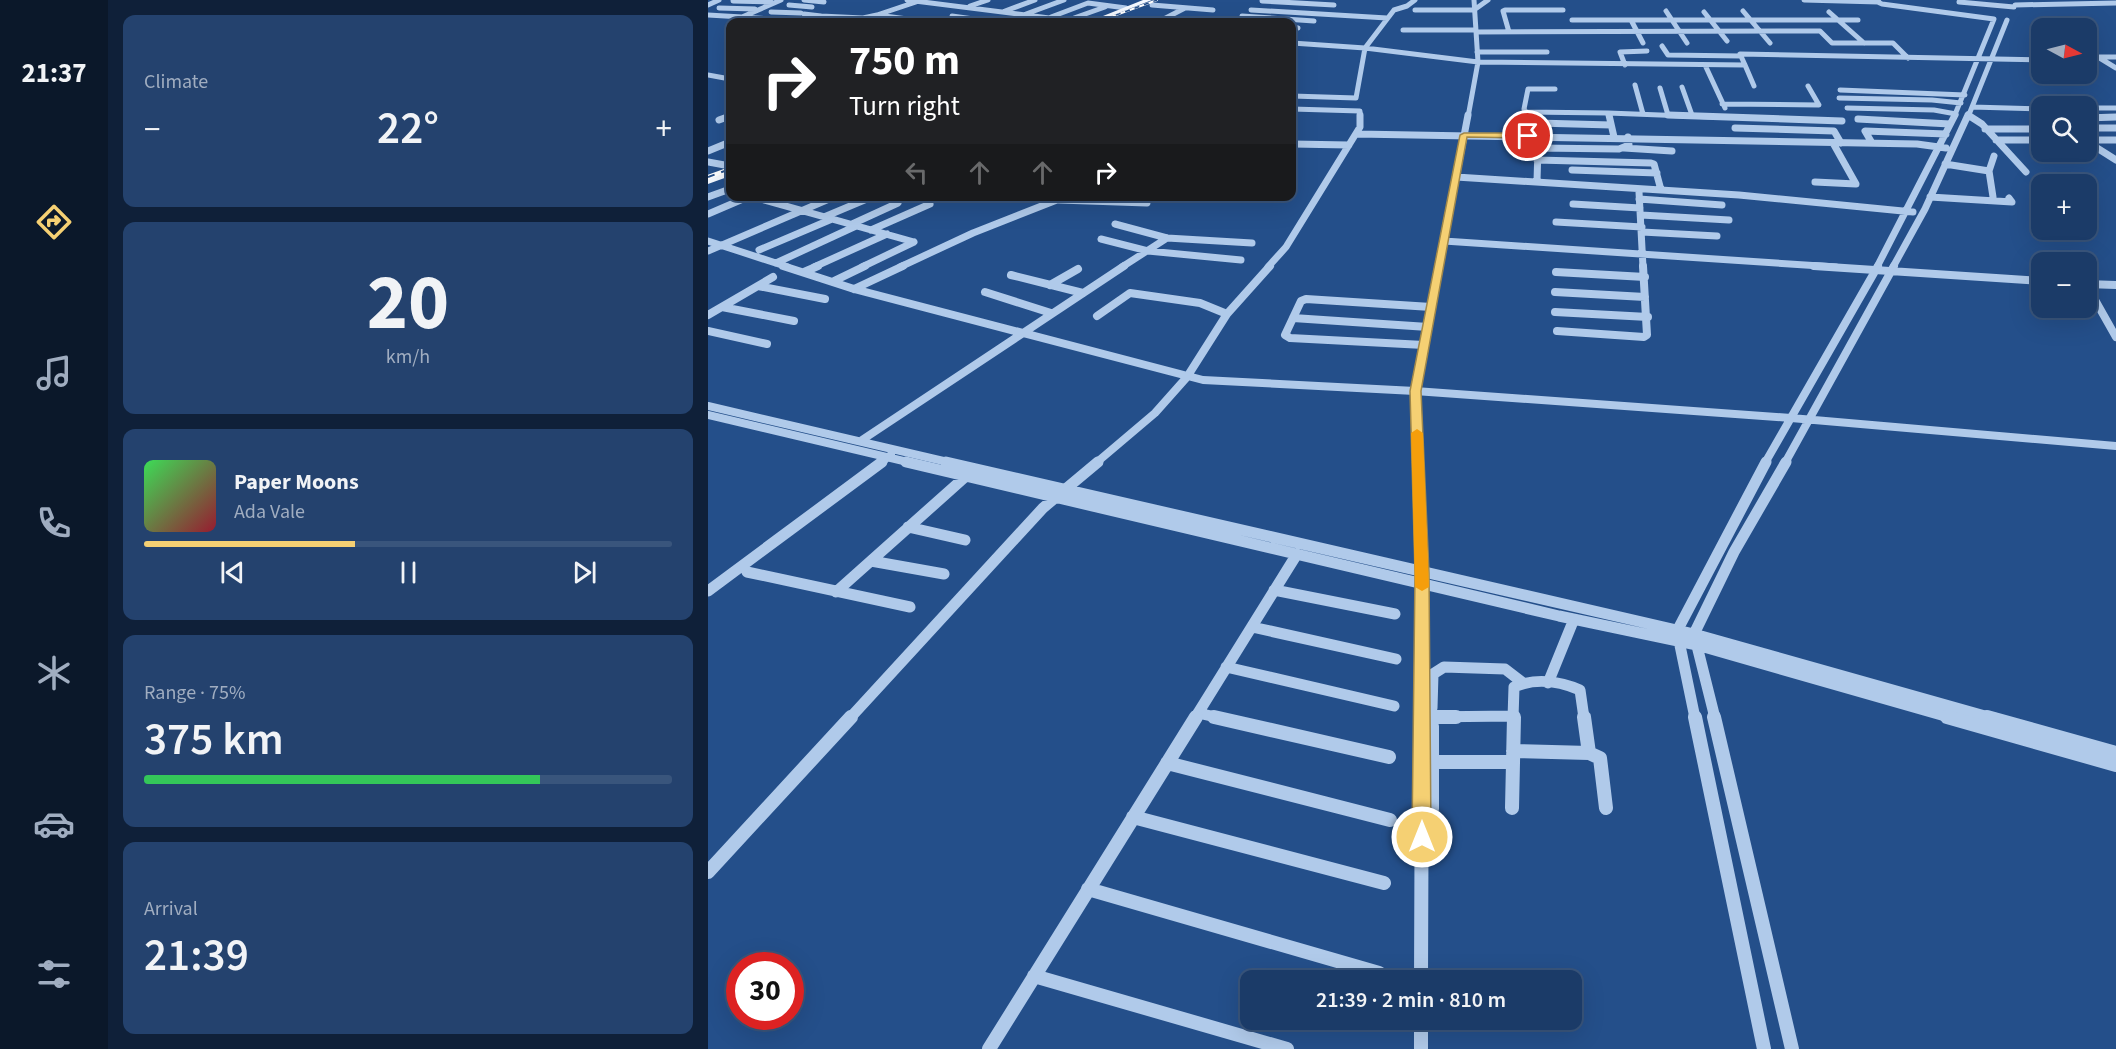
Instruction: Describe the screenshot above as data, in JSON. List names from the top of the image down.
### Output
{
  "north": "right",
  "page": {
    "tabs": "21:37",
    "tile": [
      "Climate",
      ["20", "km/h"],
      ["Range · 75%", "375 km"],
      ["Arrival", "21:39"]
    ],
    "map_buttons": ["+", "−"],
    "turn": ["750 m", "Turn right"],
    "heat": ["−", "22°", "+"],
    "song": ["Paper Moons", "Ada Vale"],
    "limit": "30",
    "trip": "21:39 · 2 min · 810 m"
  }
}
